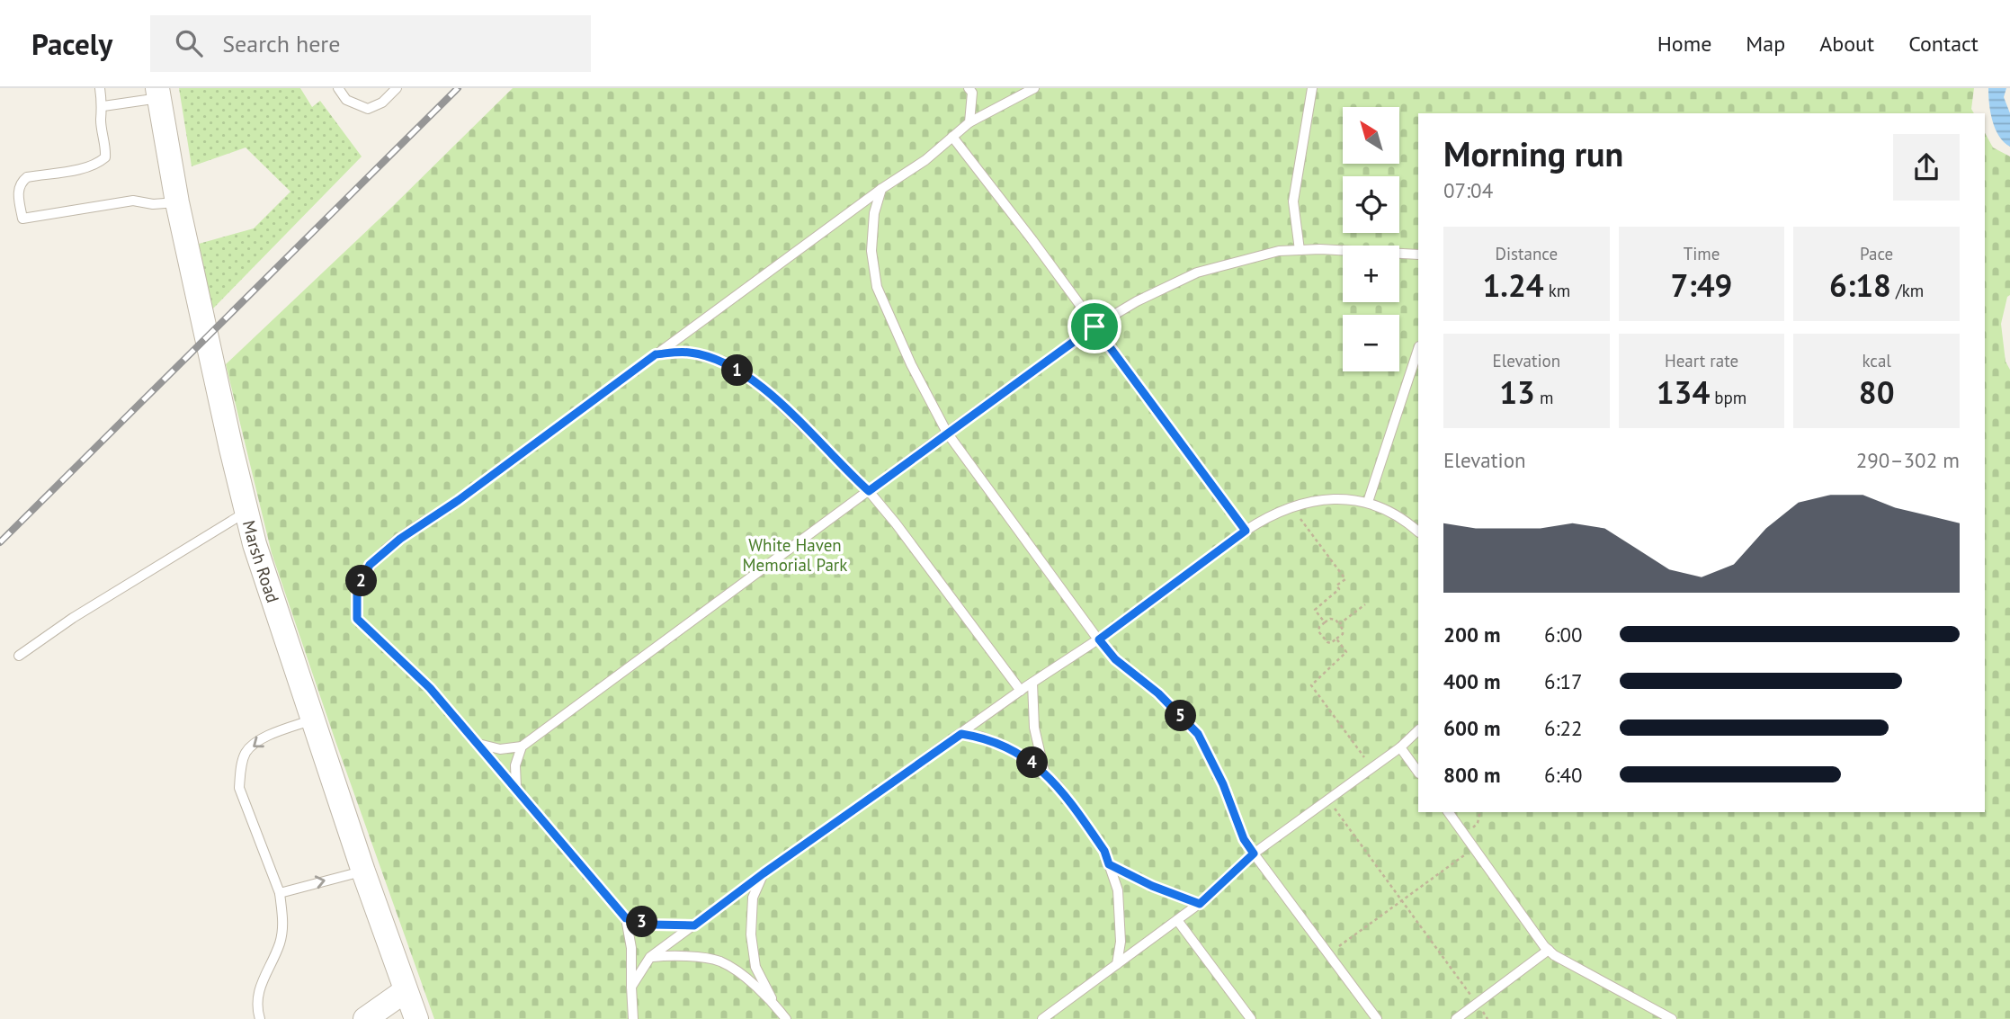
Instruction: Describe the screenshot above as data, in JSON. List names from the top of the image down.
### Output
{
  "streets": {
    "street": ["Marsh Road"]
  },
  "parks": ["White Haven Memorial Park"],
  "north": "top left",
  "page": {
    "header": "Pacely",
    "search": "Search here",
    "nav": [
      "Home",
      "Map",
      "About",
      "Contact"
    ],
    "map_buttons": ["+", "−"],
    "heading": ["Morning run", "07:04"],
    "stats": [
      ["Distance", "1.24 km"],
      ["Time", "7:49"],
      ["Pace", "6:18 /km"],
      ["Elevation", "13 m"],
      ["Heart rate", "134 bpm"],
      ["kcal", "80"]
    ],
    "pins": [
      "1",
      "2",
      "5",
      "4",
      "3"
    ],
    "chart": ["Elevation", "290–302 m"],
    "list": [
      {
        "name": "200 m",
        "note": "6:00"
      },
      {
        "name": "400 m",
        "note": "6:17"
      },
      {
        "name": "600 m",
        "note": "6:22"
      },
      {
        "name": "800 m",
        "note": "6:40"
      }
    ]
  }
}
